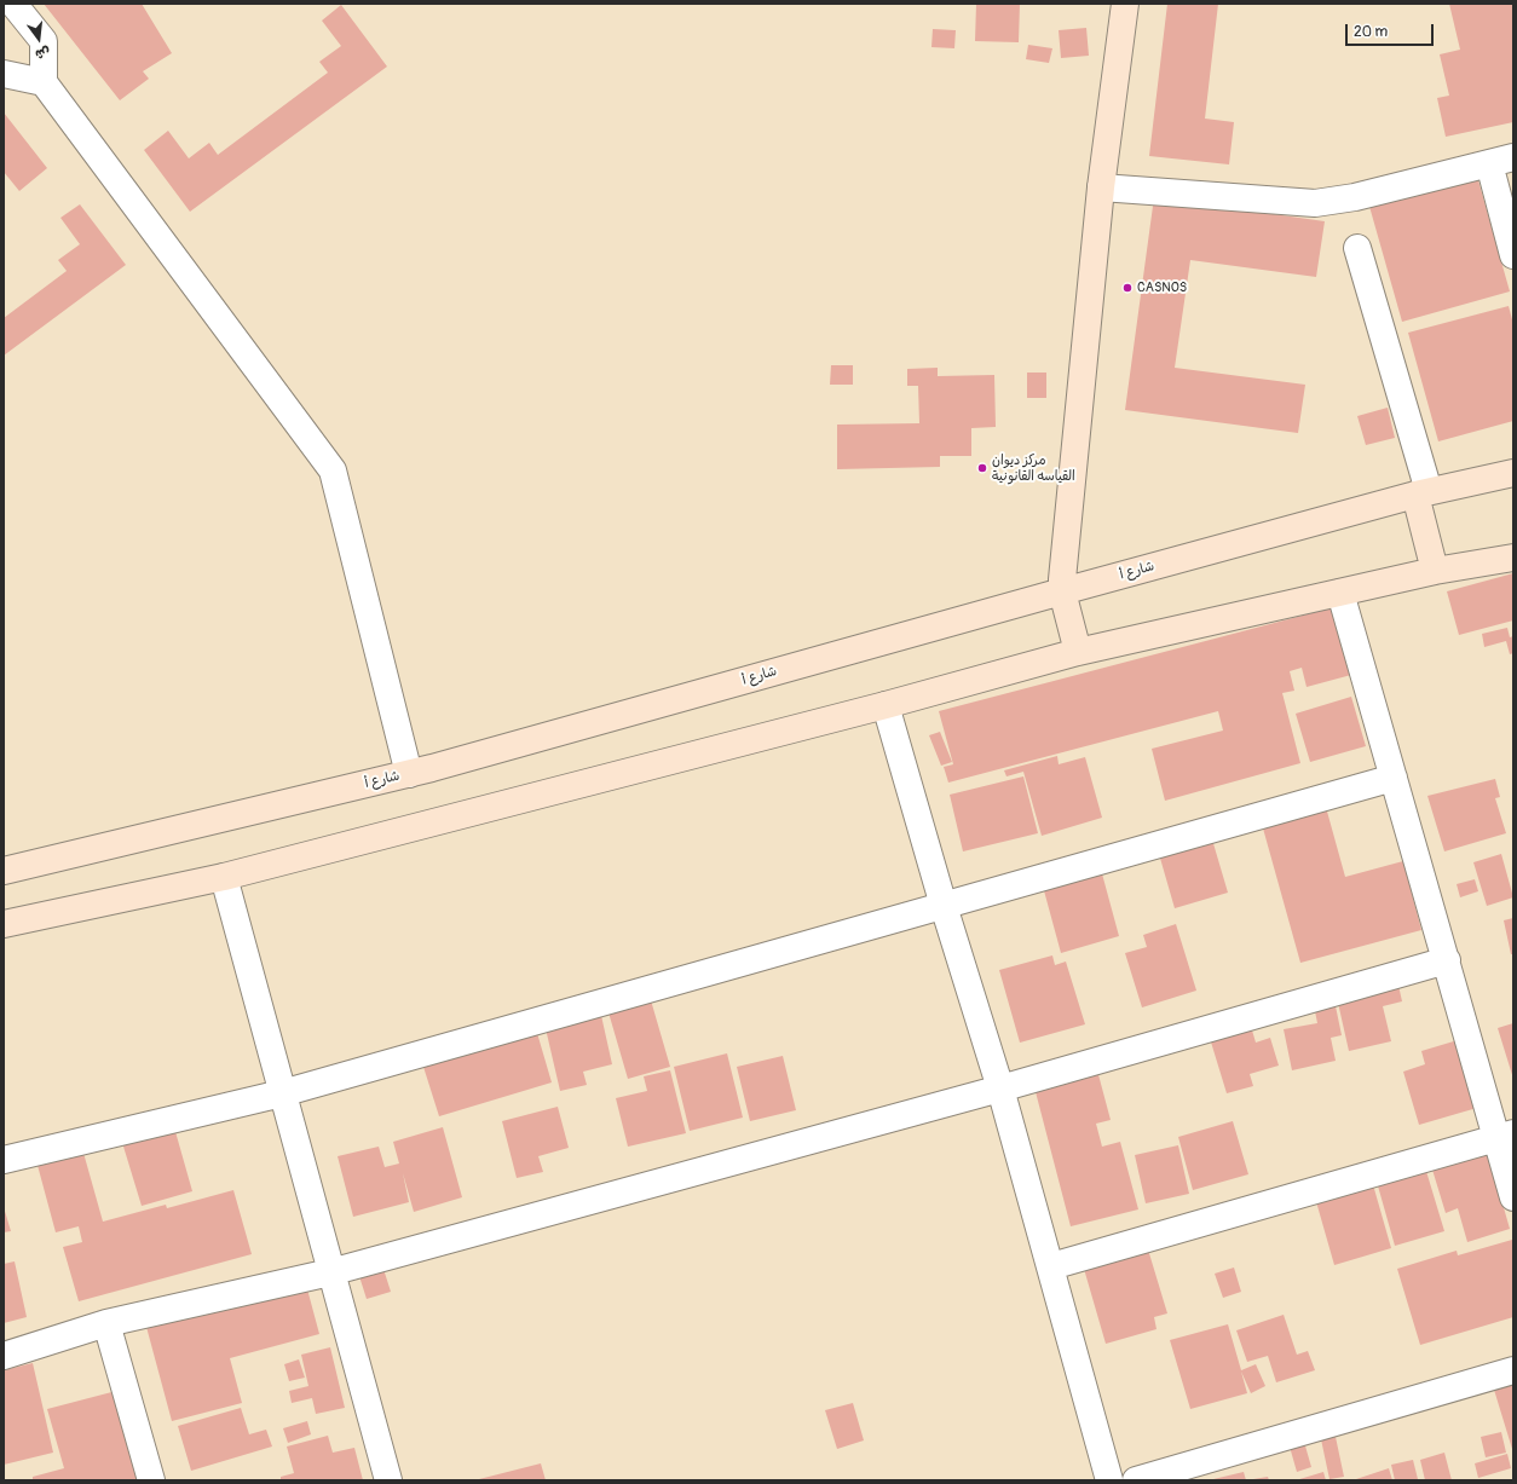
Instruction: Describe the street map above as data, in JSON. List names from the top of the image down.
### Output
{
  "streets": {
    "street": ["شارع أ"]
  },
  "places": ["CASNOS", "مركز ديوان القياسه القانونية"],
  "scale_bar": "20 m",
  "north": "bottom"
}
